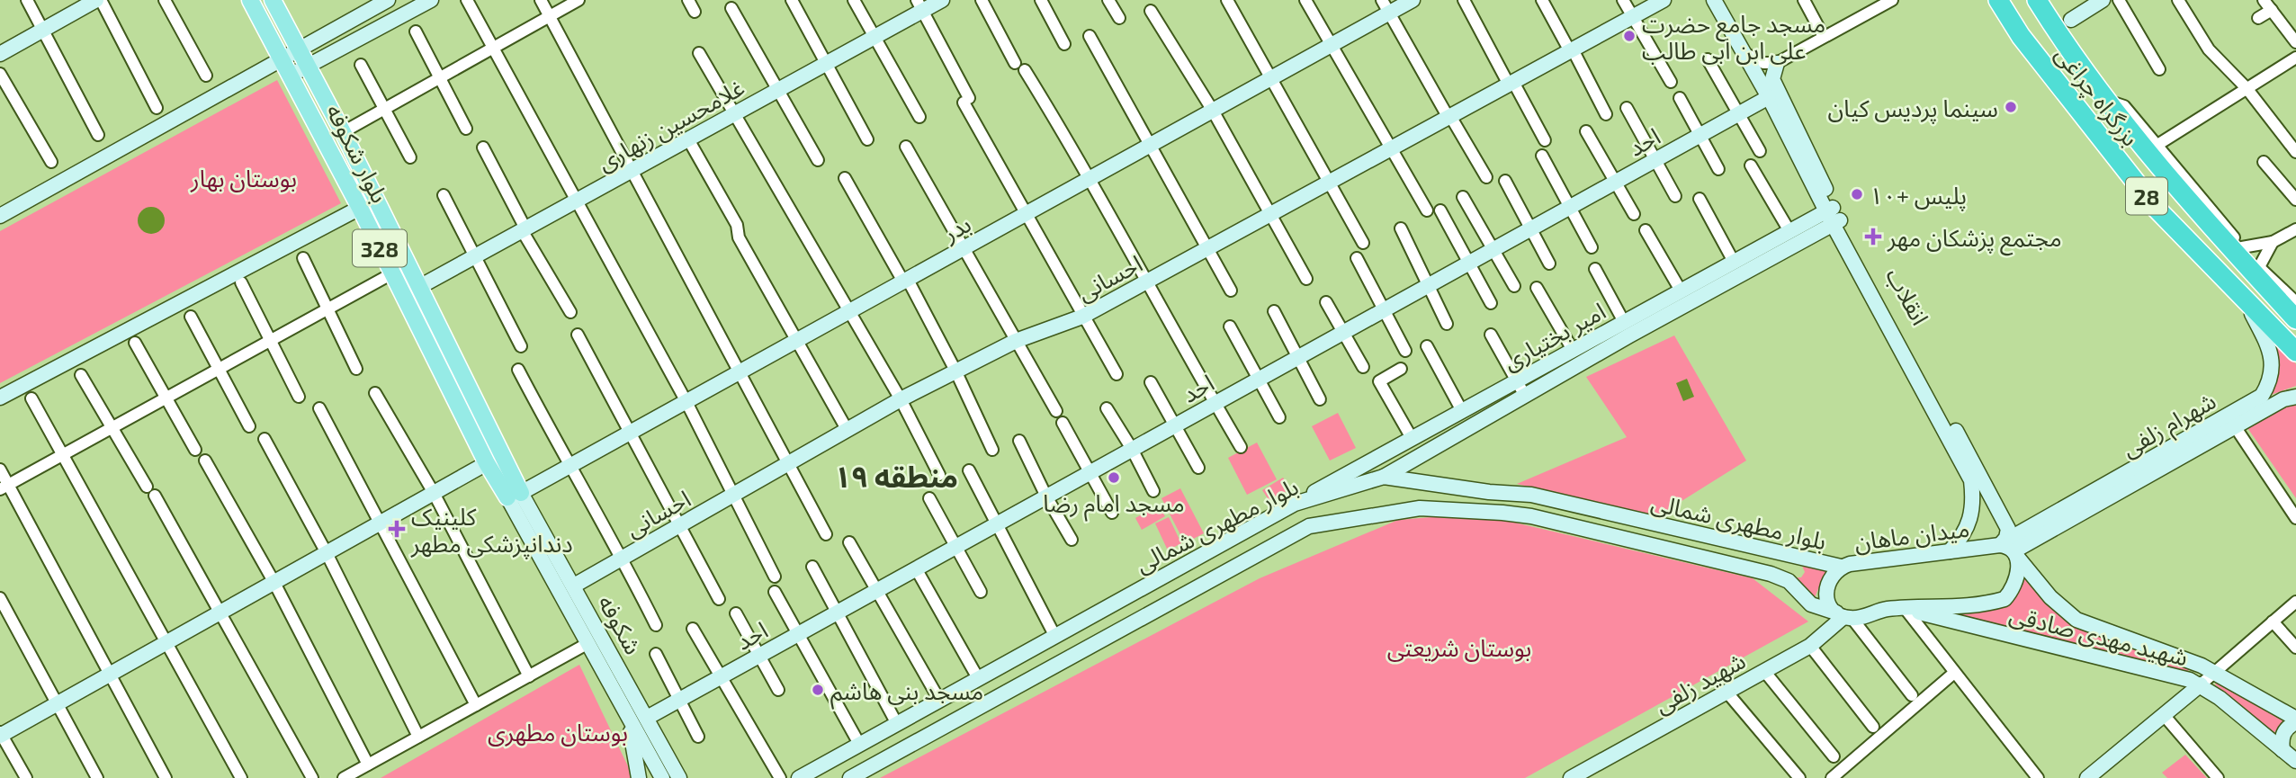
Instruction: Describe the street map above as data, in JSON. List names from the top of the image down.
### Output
{
  "streets": {
    "highway": ["بزرگراه چراغی", "28"],
    "main road": ["بلوار شکوفه", "328"],
    "street": [
      "غلامحسین زنهاری",
      "احد",
      "بدر",
      "احسانی",
      "انقلاب",
      "امیر بختیاری",
      "شهرام زلفی",
      "بلوار مطهری شمالی",
      "میدان ماهان",
      "شکوفه",
      "شهید مهدی صادقی",
      "شهید زلفی"
    ]
  },
  "crossings": [
    ["بزرگراه چراغی", "شهرام زلفی"],
    ["غلامحسین زنهاری", "بلوار شکوفه"],
    ["احد", "انقلاب"],
    ["احد", "شکوفه"],
    ["بلوار شکوفه", "بدر"],
    ["بلوار شکوفه", "شکوفه"],
    ["بدر", "شکوفه"],
    ["احسانی", "شکوفه"],
    ["انقلاب", "امیر بختیاری"],
    ["انقلاب", "شهرام زلفی"],
    ["انقلاب", "میدان ماهان"],
    ["انقلاب", "شهید مهدی صادقی"],
    ["امیر بختیاری", "بلوار مطهری شمالی"],
    ["شهرام زلفی", "میدان ماهان"],
    ["شهرام زلفی", "شهید مهدی صادقی"],
    ["بلوار مطهری شمالی", "میدان ماهان"],
    ["بلوار مطهری شمالی", "شهید زلفی"],
    ["میدان ماهان", "شهید مهدی صادقی"],
    ["میدان ماهان", "شهید زلفی"]
  ],
  "districts": ["منطقه ۱۹"],
  "parks": ["بوستان بهار", "بوستان شریعتی", "بوستان مطهری"],
  "places": {
    "other": [
      "مسجد جامع حضرت علی ابن ابی طالب",
      "سینما پردیس کیان",
      "پلیس +۱۰",
      "مسجد امام رضا",
      "مسجد بنی هاشم"
    ],
    "health": ["مجتمع پزشکان مهر", "کلینیک دندانپزشکی مطهر"]
  }
}
